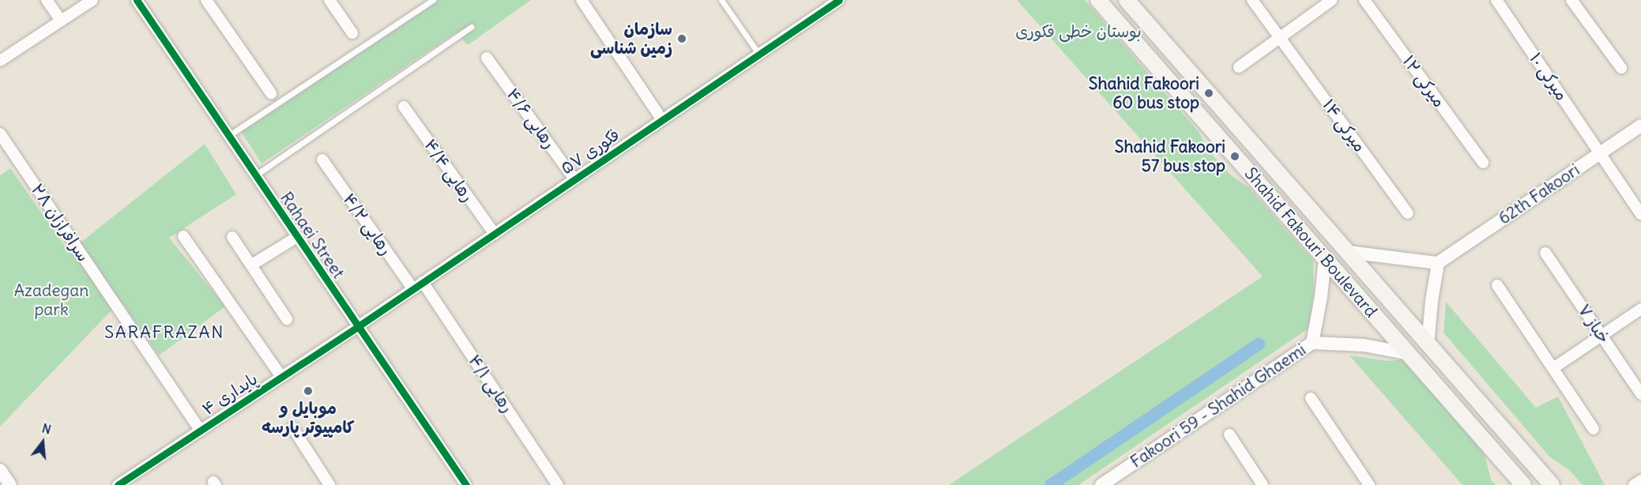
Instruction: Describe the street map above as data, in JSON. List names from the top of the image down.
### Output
{
  "streets": {
    "main road": ["Shahid Fakouri Boulevard"],
    "street": [
      "میرکی ۱۰",
      "میرکی ۱۲",
      "رهایی ۴/۶",
      "میرکی ۱۴",
      "فکوری ۵۷",
      "رهایی ۴/۴",
      "62th Fakoori",
      "سرافرازان ۲۸",
      "رهایی ۴/۲",
      "Rahaei Street",
      "خباز ۷",
      "رهایی ۴/۱",
      "پایداری ۴",
      "Fakoori 59 - Shahid Ghaemi"
    ]
  },
  "crossings": [
    ["میرکی ۱۰", "62th Fakoori"],
    ["رهایی ۴/۶", "فکوری ۵۷"],
    ["فکوری ۵۷", "رهایی ۴/۴"],
    ["فکوری ۵۷", "رهایی ۴/۲"],
    ["فکوری ۵۷", "Rahaei Street"],
    ["فکوری ۵۷", "رهایی ۴/۱"],
    ["فکوری ۵۷", "پایداری ۴"],
    ["سرافرازان ۲۸", "پایداری ۴"],
    ["Rahaei Street", "پایداری ۴"]
  ],
  "districts": ["SARAFRAZAN"],
  "parks": ["بوستان خطی فکوری", "Azadegan park"],
  "places": [
    "سازمان زمین شناسی",
    "Shahid Fakoori 60 bus stop",
    "Shahid Fakoori 57 bus stop",
    "موبایل و کامپیوتر پارسه"
  ],
  "north": "top"
}
